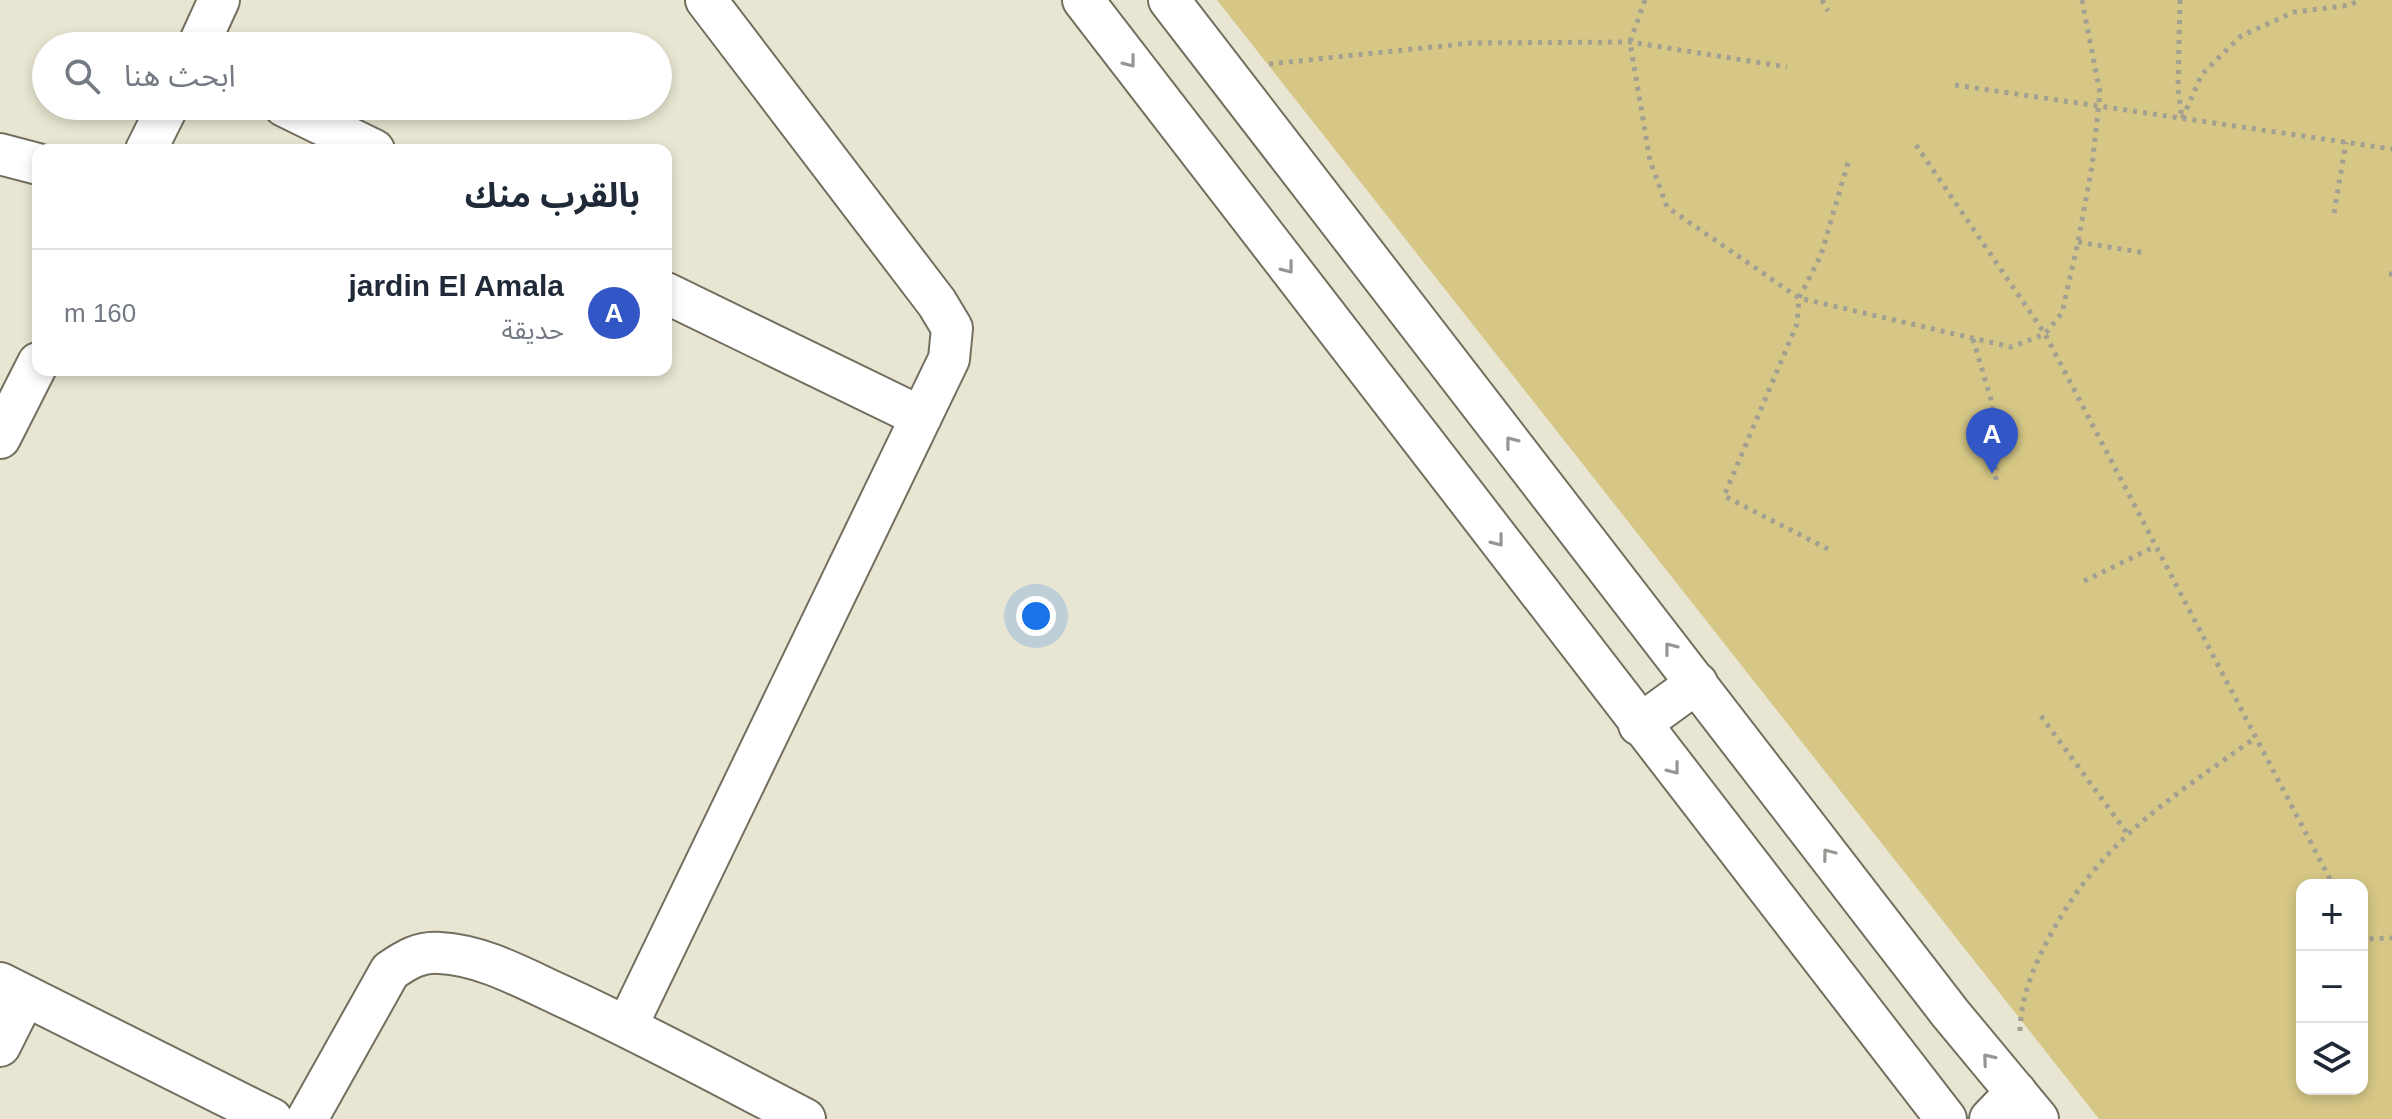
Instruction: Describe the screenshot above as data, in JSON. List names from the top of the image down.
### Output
{
  "page": {
    "search": "ابحث هنا",
    "heading": "بالقرب منك",
    "list": [
      {
        "mark": "A",
        "name": "jardin El Amala",
        "note": "حديقة",
        "value": "160 m"
      }
    ],
    "pins": "A",
    "map_buttons": ["+", "−"]
  }
}
